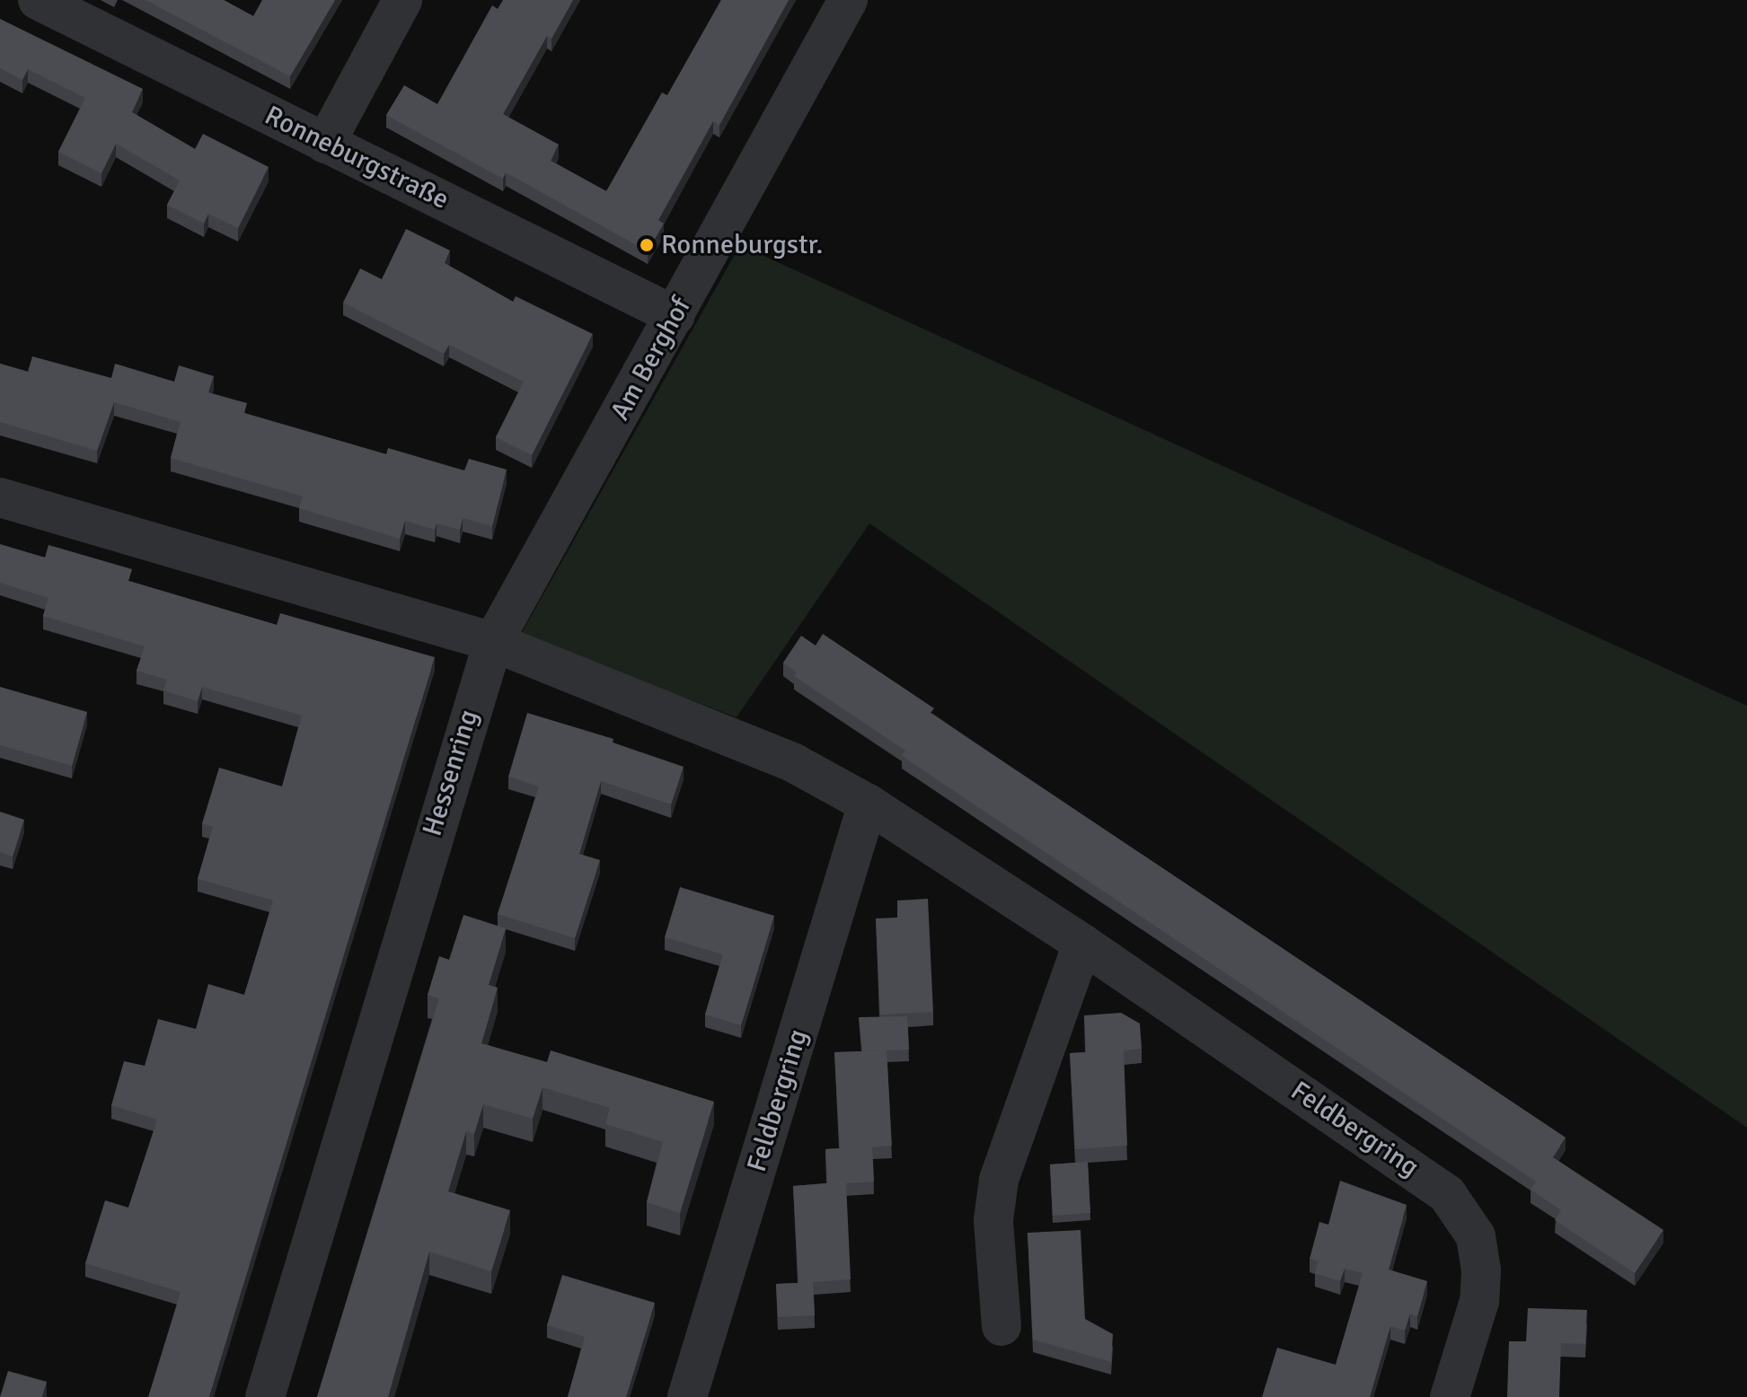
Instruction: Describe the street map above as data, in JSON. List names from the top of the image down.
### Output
{
  "streets": {
    "street": [
      "Ronneburgstraße",
      "Am Berghof",
      "Hessenring",
      "Feldbergring"
    ]
  },
  "crossings": [
    ["Ronneburgstraße", "Am Berghof"],
    ["Am Berghof", "Hessenring"],
    ["Am Berghof", "Feldbergring"],
    ["Hessenring", "Feldbergring"]
  ],
  "places": ["Ronneburgstr."]
}
